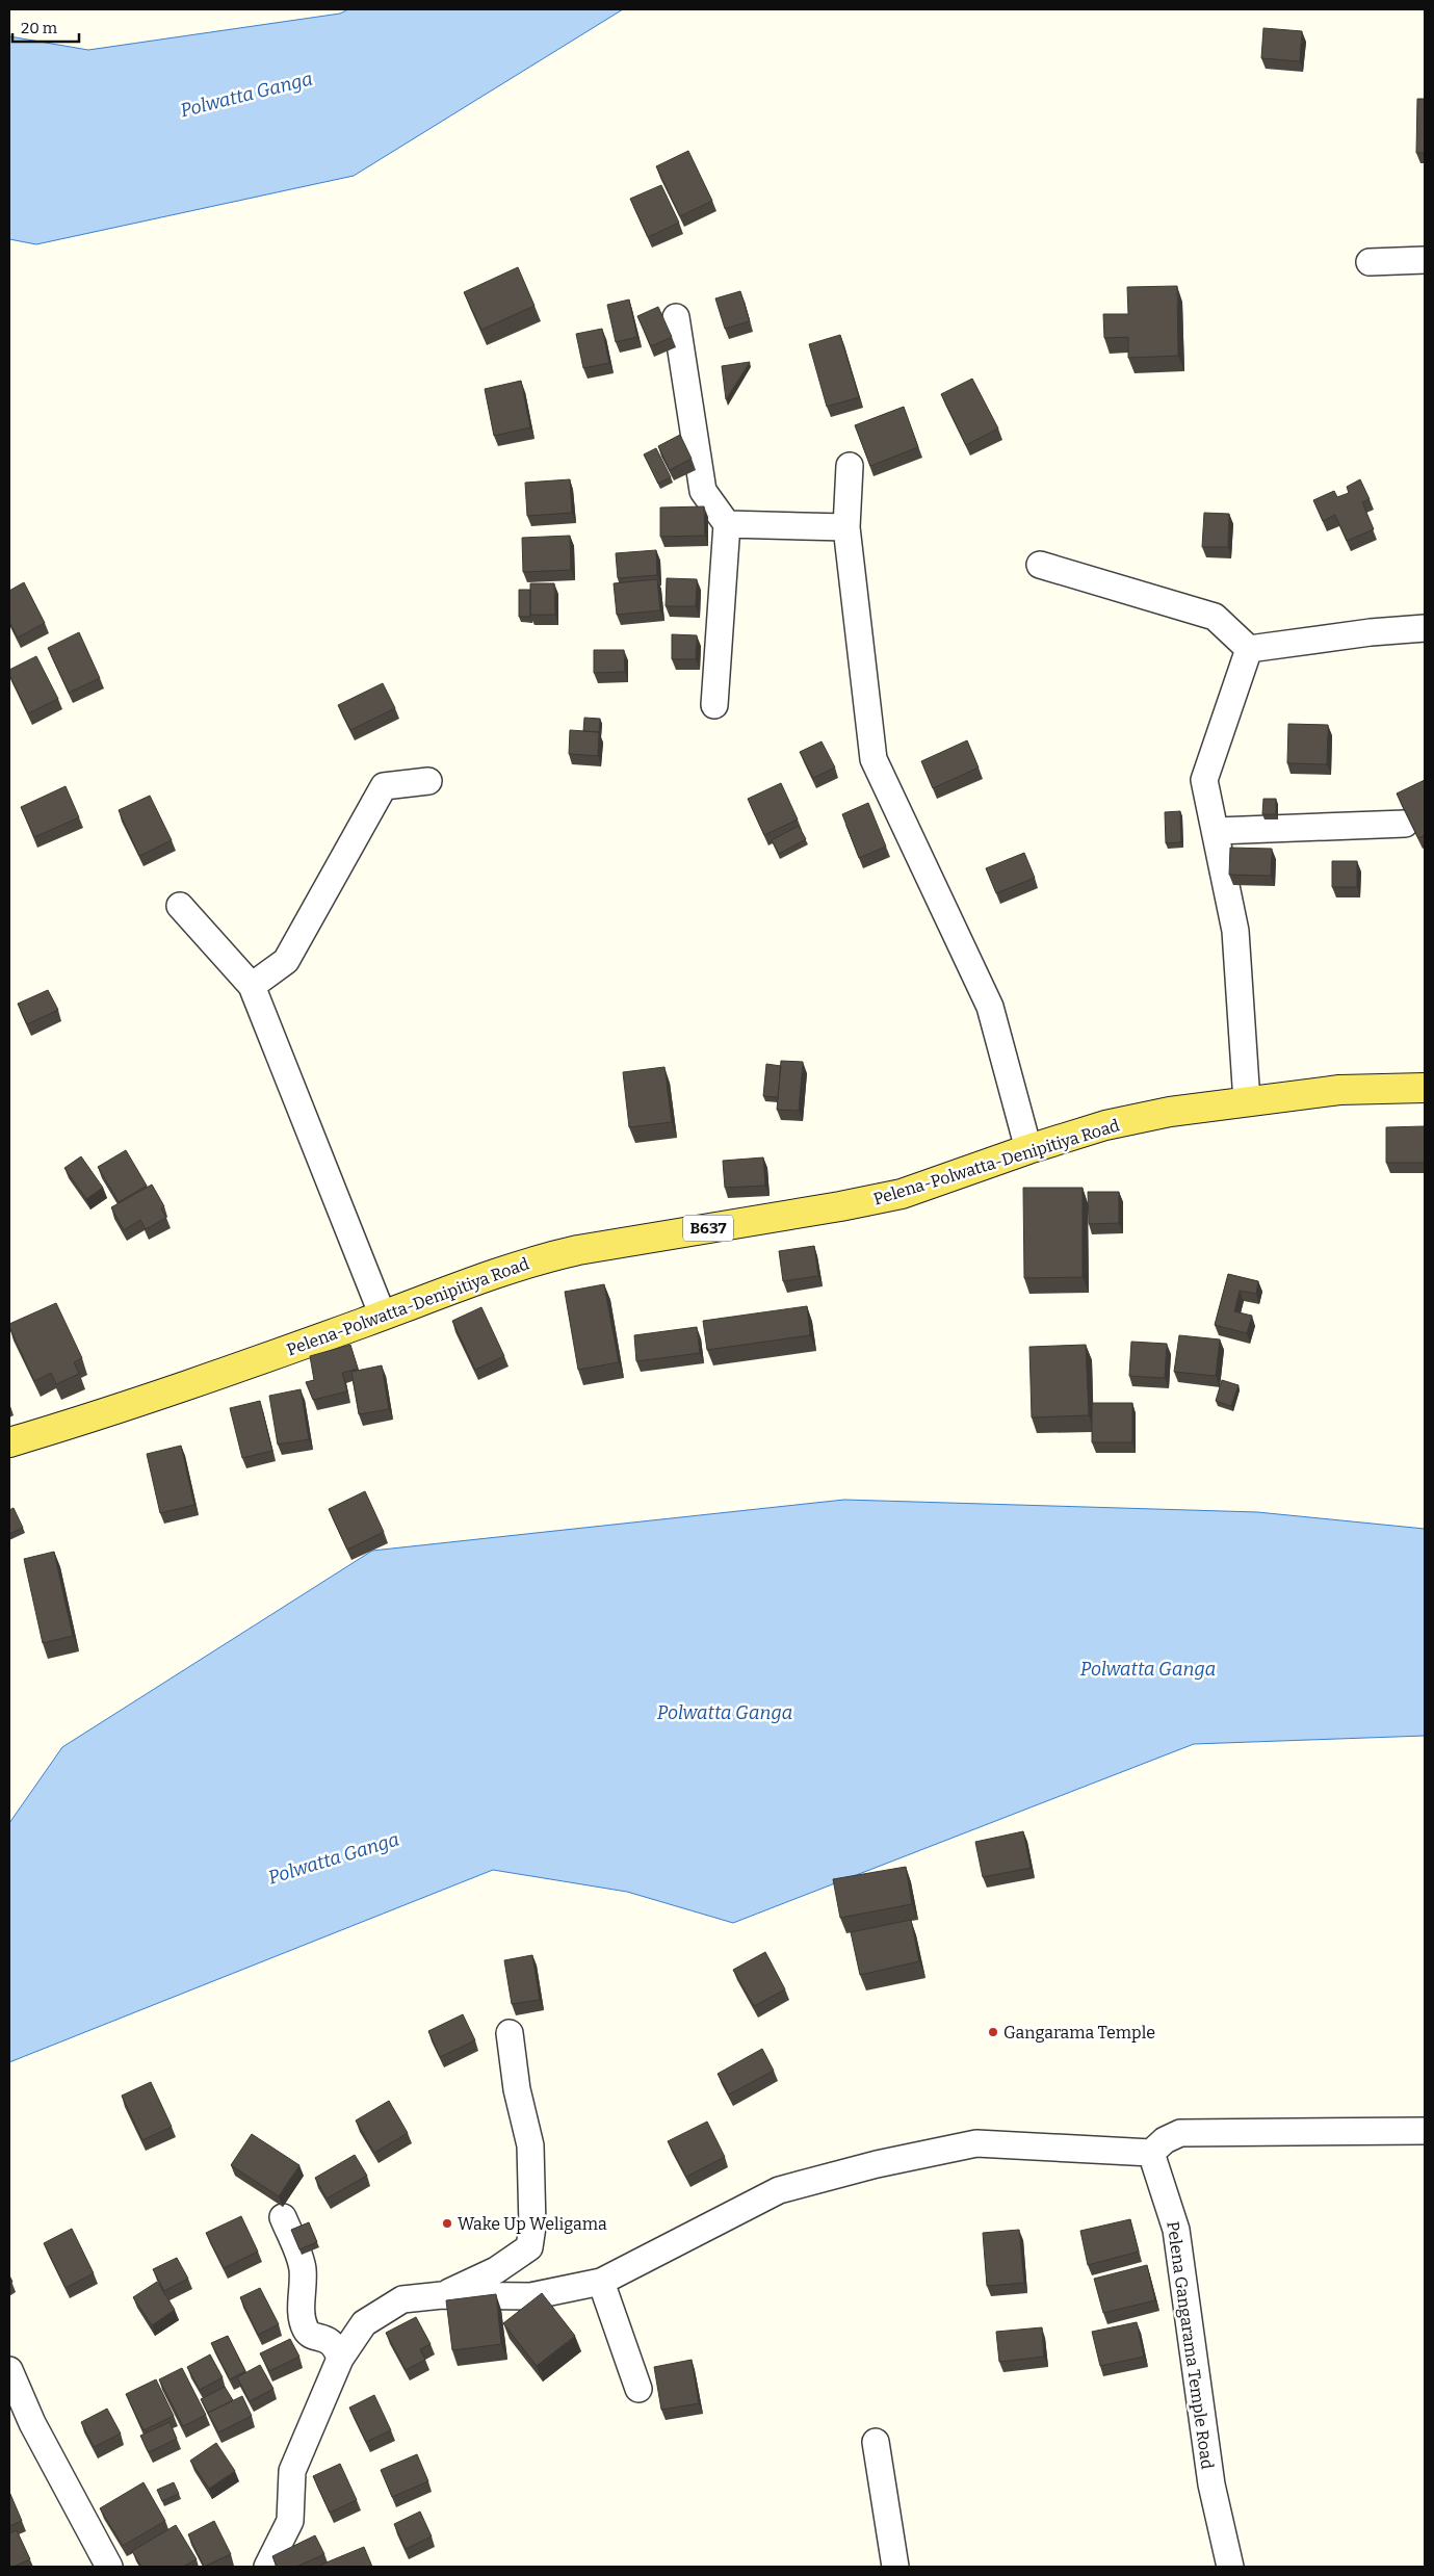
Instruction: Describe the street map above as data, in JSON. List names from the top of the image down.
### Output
{
  "streets": {
    "main road": ["Pelena-Polwatta-Denipitiya Road", "B637"],
    "street": ["Pelena Gangarama Temple Road"]
  },
  "water": ["Polwatta Ganga"],
  "places": ["Gangarama Temple", "Wake Up Weligama"],
  "scale_bar": "20 m"
}
